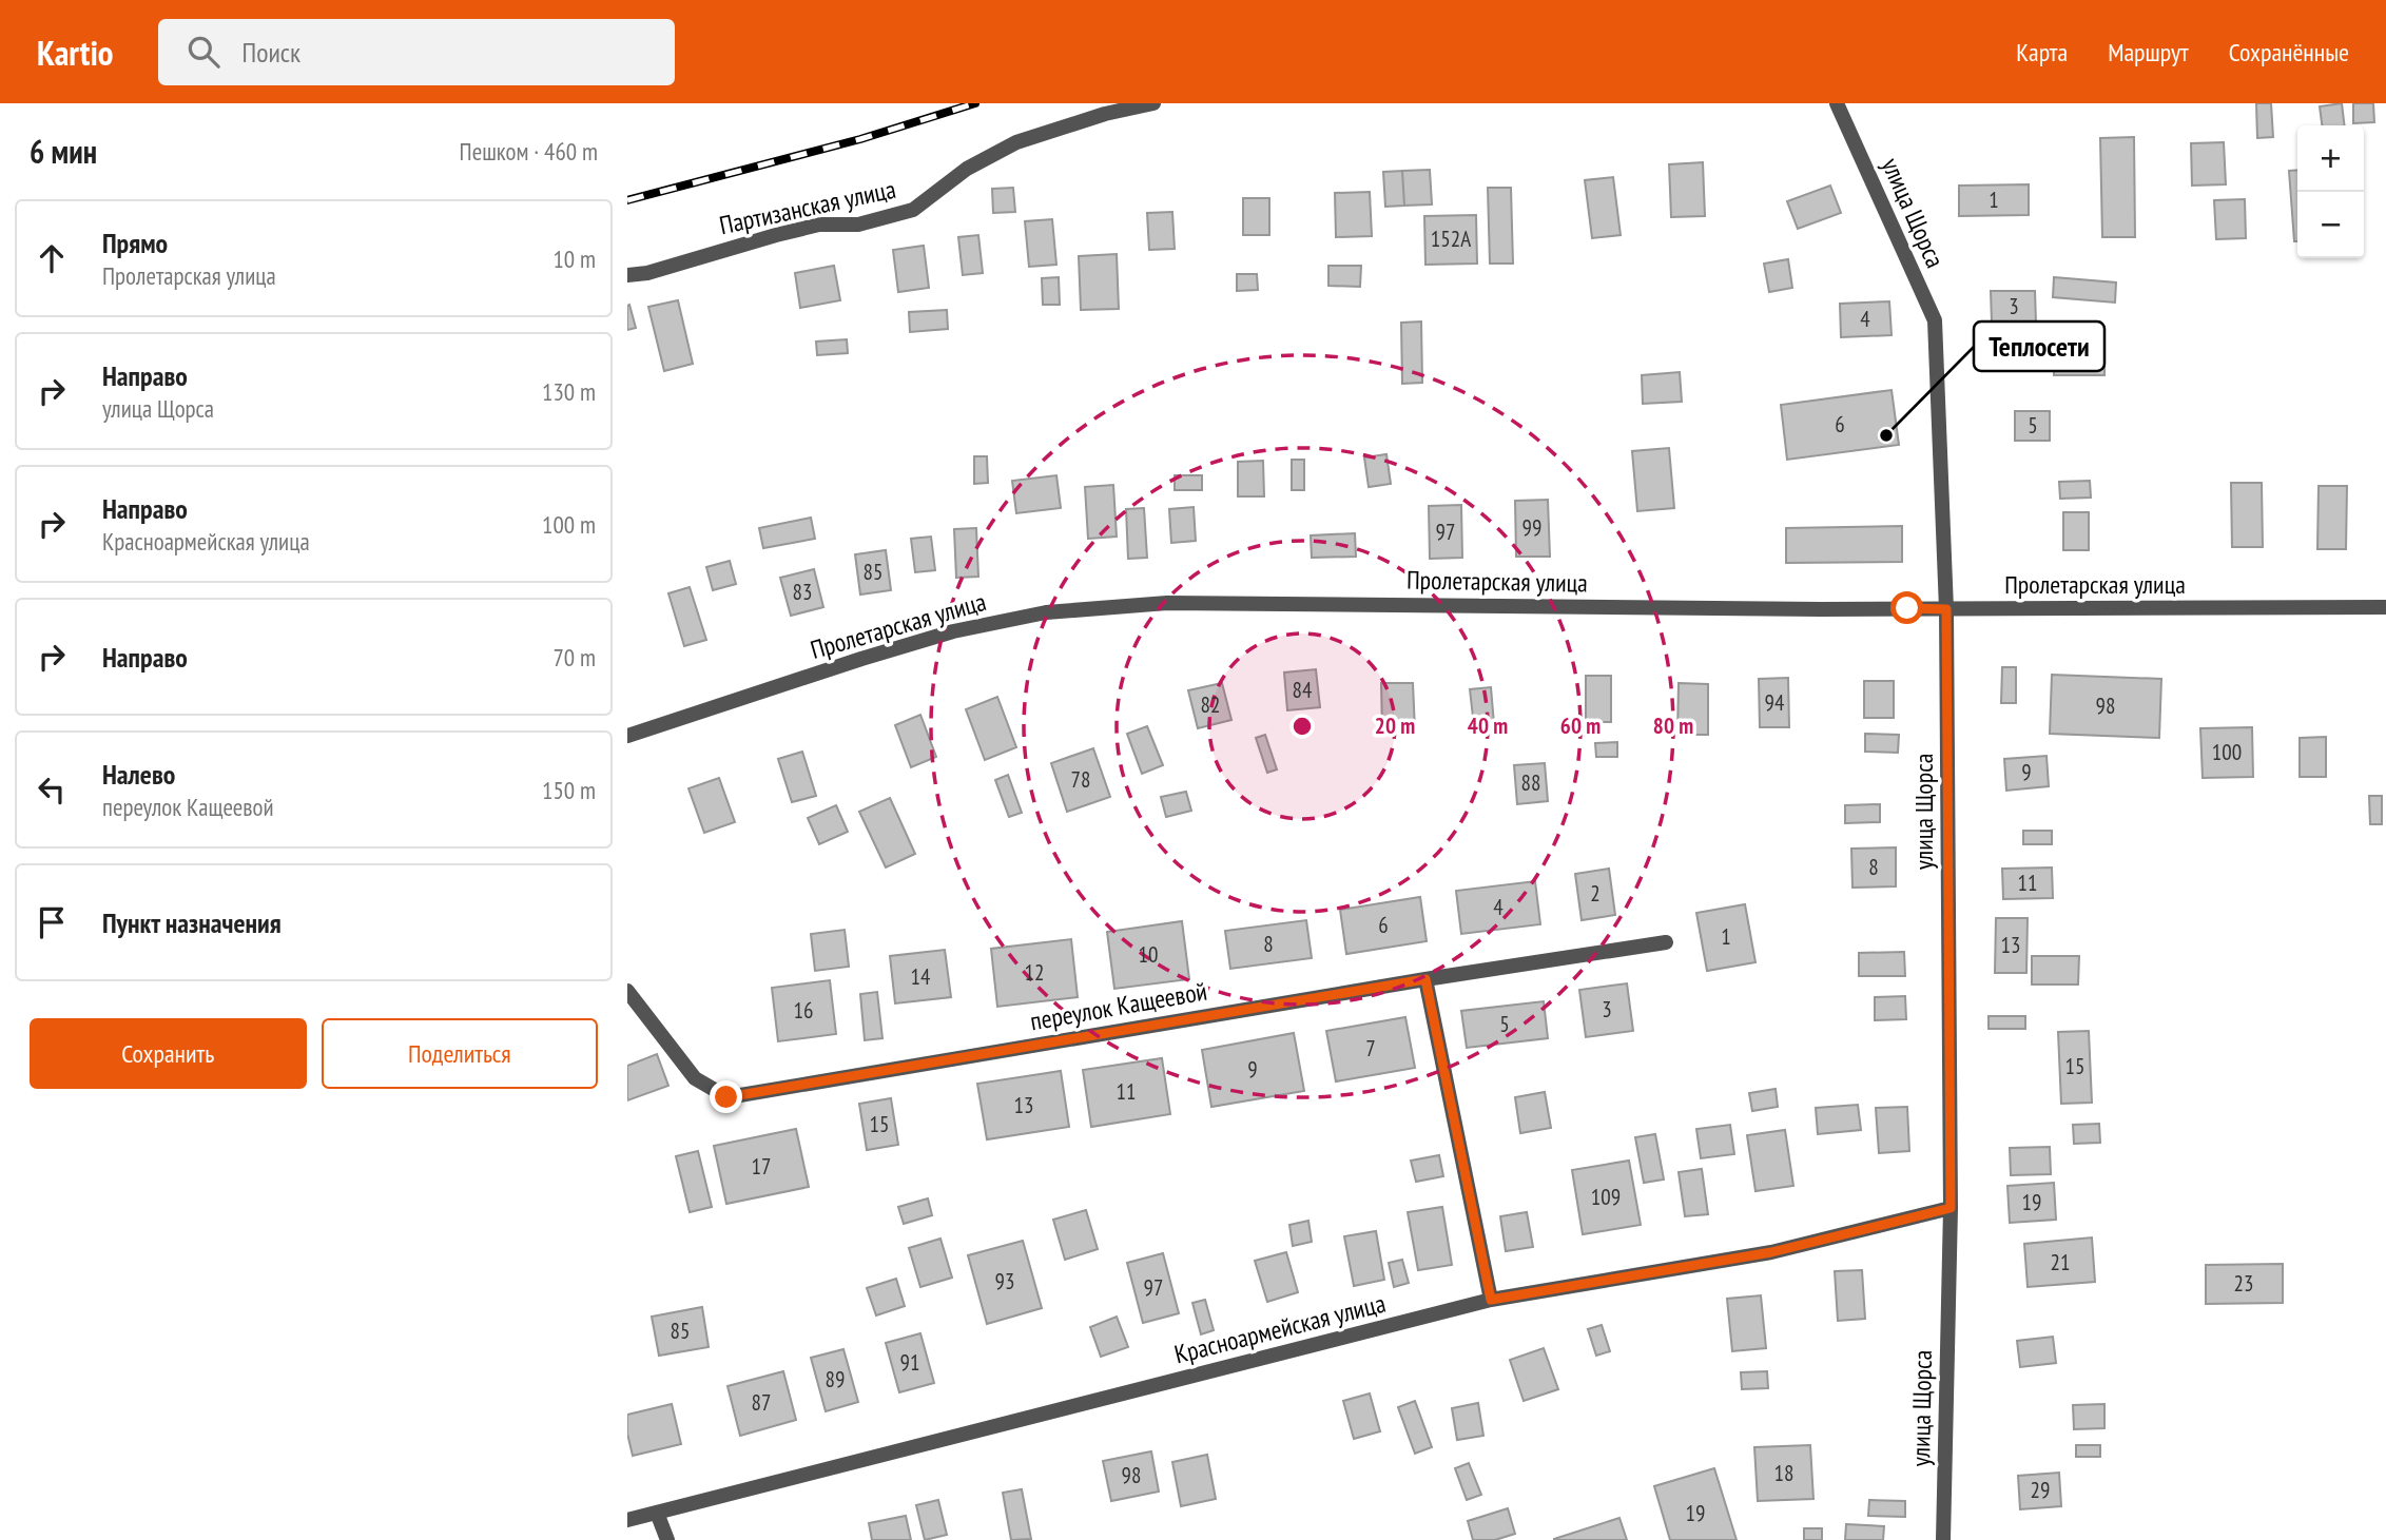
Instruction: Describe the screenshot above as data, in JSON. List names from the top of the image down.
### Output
{
  "streets": {
    "street": [
      "Партизанская улица",
      "улица Щорса",
      "Пролетарская улица",
      "переулок Кащеевой",
      "Красноармейская улица"
    ]
  },
  "crossings": [
    ["улица Щорса", "Пролетарская улица"],
    ["улица Щорса", "Красноармейская улица"]
  ],
  "places": ["Теплосети"],
  "house_numbers": [
    "1",
    "152А",
    "3",
    "4",
    "6",
    "5",
    "99",
    "97",
    "85",
    "83",
    "84",
    "94",
    "82",
    "98",
    "100",
    "9",
    "78",
    "88",
    "8",
    "11",
    "2",
    "4",
    "6",
    "1",
    "8",
    "13",
    "10",
    "12",
    "14",
    "3",
    "16",
    "5",
    "7",
    "15",
    "9",
    "11",
    "13",
    "15",
    "17",
    "109",
    "19",
    "21",
    "93",
    "23",
    "97",
    "85",
    "91",
    "89",
    "87",
    "18",
    "98",
    "29",
    "19"
  ],
  "page": {
    "header": "Kartio",
    "search": "Поиск",
    "nav": ["Карта", "Маршрут", "Сохранённые"],
    "heading": ["6 мин", "Пешком · 460 m"],
    "map_buttons": ["+", "−"],
    "list": [
      ["Прямо", "Пролетарская улица", "10 m"],
      ["Направо", "улица Щорса", "130 m"],
      ["Направо", "Красноармейская улица", "100 m"],
      ["Направо", "70 m"],
      ["Налево", "переулок Кащеевой", "150 m"],
      "Пункт назначения"
    ],
    "buttons": ["Сохранить", "Поделиться"]
  },
  "rings": [
    "20 m",
    "40 m",
    "60 m",
    "80 m"
  ]
}
